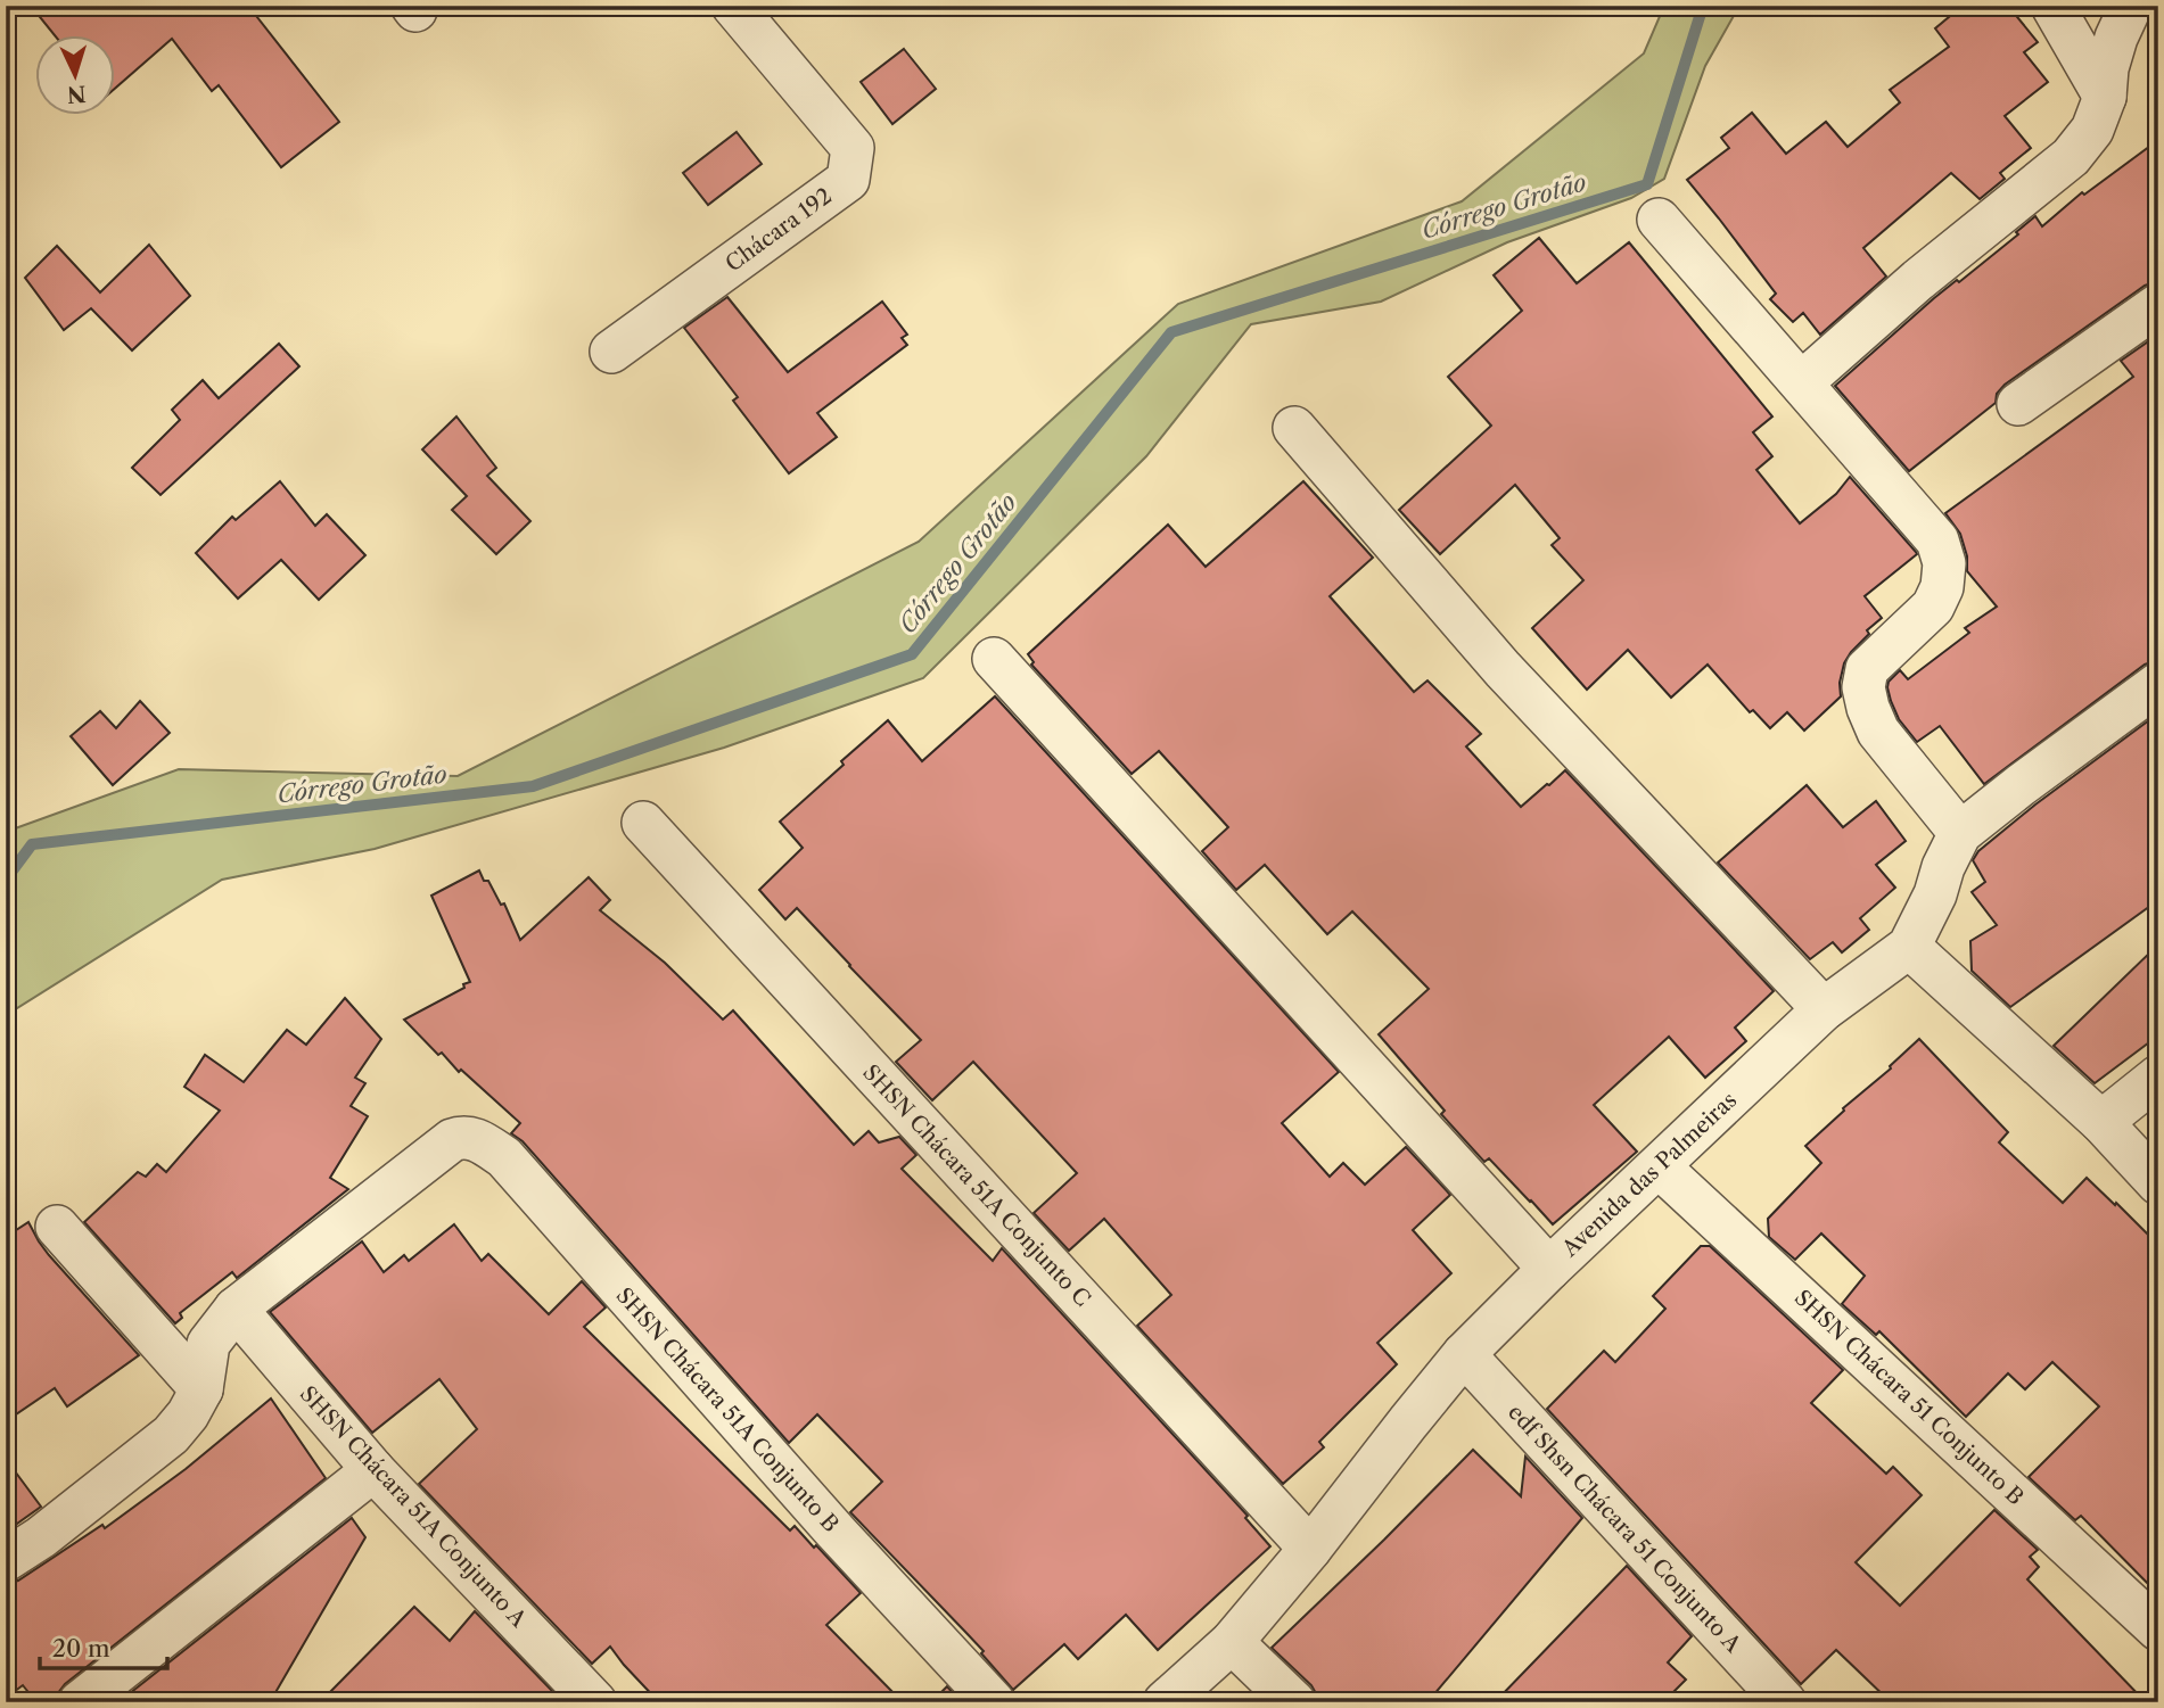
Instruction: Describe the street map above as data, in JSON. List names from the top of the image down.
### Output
{
  "streets": {
    "street": [
      "Chácara 192",
      "Avenida das Palmeiras",
      "SHSN Chácara 51A Conjunto C",
      "SHSN Chácara 51 Conjunto B",
      "SHSN Chácara 51A Conjunto B",
      "SHSN Chácara 51A Conjunto A",
      "edf Shsn Chácara 51 Conjunto A"
    ]
  },
  "crossings": [
    ["Avenida das Palmeiras", "SHSN Chácara 51A Conjunto C"],
    ["Avenida das Palmeiras", "SHSN Chácara 51 Conjunto B"],
    ["Avenida das Palmeiras", "edf Shsn Chácara 51 Conjunto A"],
    ["SHSN Chácara 51A Conjunto B", "SHSN Chácara 51A Conjunto A"]
  ],
  "water": ["Córrego Grotão"],
  "scale_bar": "20 m",
  "north": "bottom"
}
